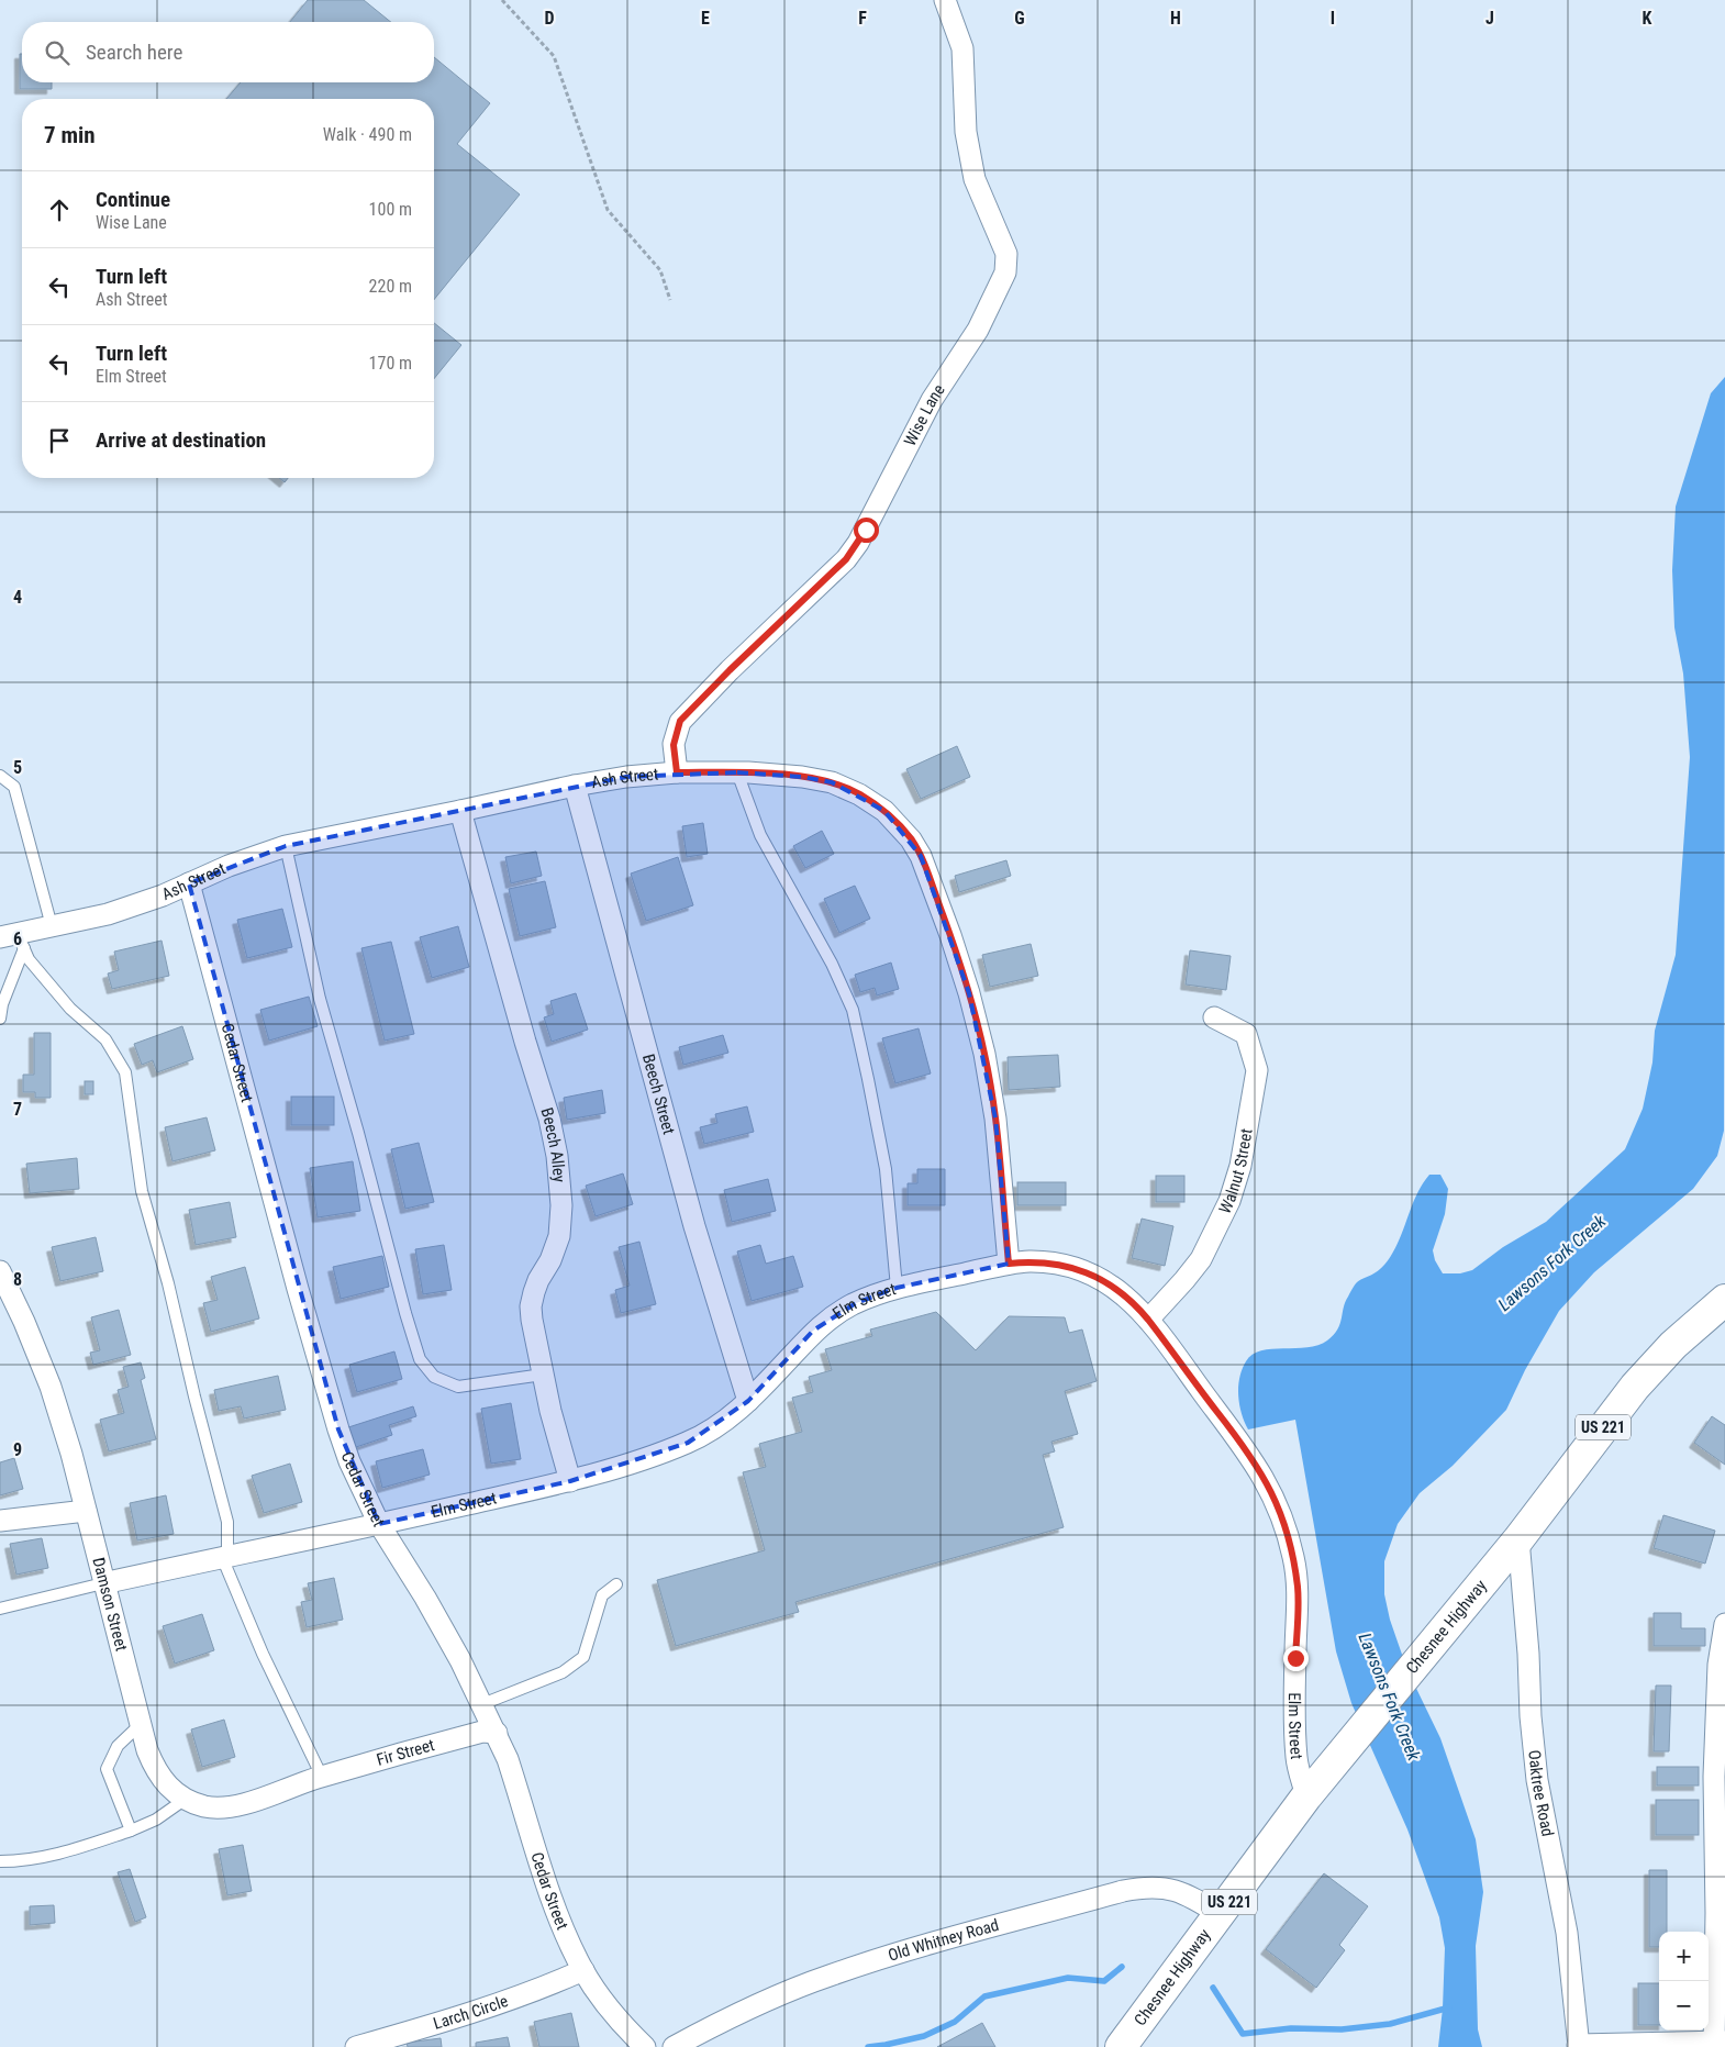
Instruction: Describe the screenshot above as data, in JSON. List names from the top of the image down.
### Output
{
  "streets": {
    "main road": ["US 221", "Chesnee Highway"],
    "street": [
      "Wise Lane",
      "Ash Street",
      "Cedar Street",
      "Beech Street",
      "Beech Alley",
      "Walnut Street",
      "Elm Street",
      "Damson Street",
      "Fir Street",
      "Oaktree Road",
      "Old Whitney Road",
      "Larch Circle"
    ]
  },
  "crossings": [
    ["Wise Lane", "Ash Street"],
    ["Ash Street", "Cedar Street"],
    ["Ash Street", "Beech Street"],
    ["Ash Street", "Beech Alley"],
    ["Ash Street", "Elm Street"],
    ["Cedar Street", "Elm Street"],
    ["Cedar Street", "Fir Street"],
    ["Cedar Street", "Larch Circle"],
    ["Beech Street", "Elm Street"],
    ["Beech Alley", "Elm Street"],
    ["Walnut Street", "Elm Street"],
    ["Elm Street", "Damson Street"],
    ["Elm Street", "Chesnee Highway"],
    ["Damson Street", "Fir Street"],
    ["Chesnee Highway", "Oaktree Road"],
    ["Chesnee Highway", "Old Whitney Road"]
  ],
  "water": ["Lawsons Fork Creek"],
  "page": {
    "search": "Search here",
    "heading": ["7 min", "Walk · 490 m"],
    "list": [
      ["Continue", "Wise Lane", "100 m"],
      ["Turn left", "Ash Street", "220 m"],
      ["Turn left", "Elm Street", "170 m"],
      "Arrive at destination"
    ],
    "map_buttons": ["+", "−"]
  },
  "grid": {
    "columns": [
      "D",
      "E",
      "F",
      "G",
      "H",
      "I",
      "J",
      "K"
    ],
    "rows": [
      "4",
      "5",
      "6",
      "7",
      "8",
      "9"
    ]
  }
}
